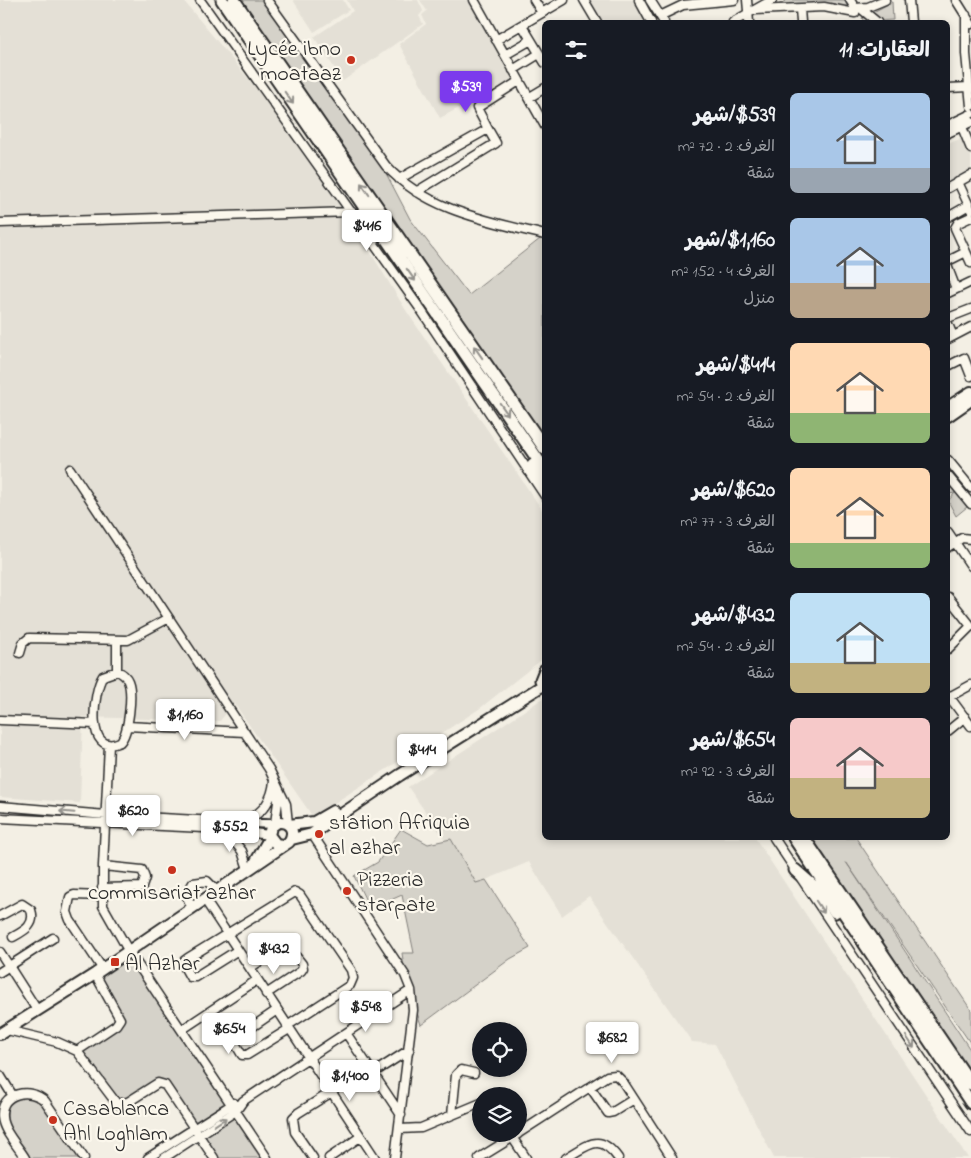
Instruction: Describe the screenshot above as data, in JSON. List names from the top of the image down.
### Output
{
  "places": {
    "other": [
      "Lycée ibno moataaz",
      "station Afriquia al azhar",
      "commisariat azhar",
      "Pizzeria starpate",
      "Casablanca Ahl Loghlam"
    ],
    "transit": ["Al Azhar"]
  },
  "page": {
    "heading": "العقارات: 11",
    "price": [
      "$539",
      "$416",
      "$1,160",
      "$414",
      "$620",
      "$552",
      "$432",
      "$548",
      "$654",
      "$682",
      "$1,400"
    ],
    "list": [
      {
        "name": "$539/شهر",
        "note": "الغرف: 2 · 72 m² · شقة"
      },
      {
        "name": "$1,160/شهر",
        "note": "الغرف: 4 · 152 m² · منزل"
      },
      {
        "name": "$414/شهر",
        "note": "الغرف: 2 · 54 m² · شقة"
      },
      {
        "name": "$620/شهر",
        "note": "الغرف: 3 · 77 m² · شقة"
      },
      {
        "name": "$432/شهر",
        "note": "الغرف: 2 · 54 m² · شقة"
      },
      {
        "name": "$654/شهر",
        "note": "الغرف: 3 · 92 m² · شقة"
      }
    ]
  }
}
